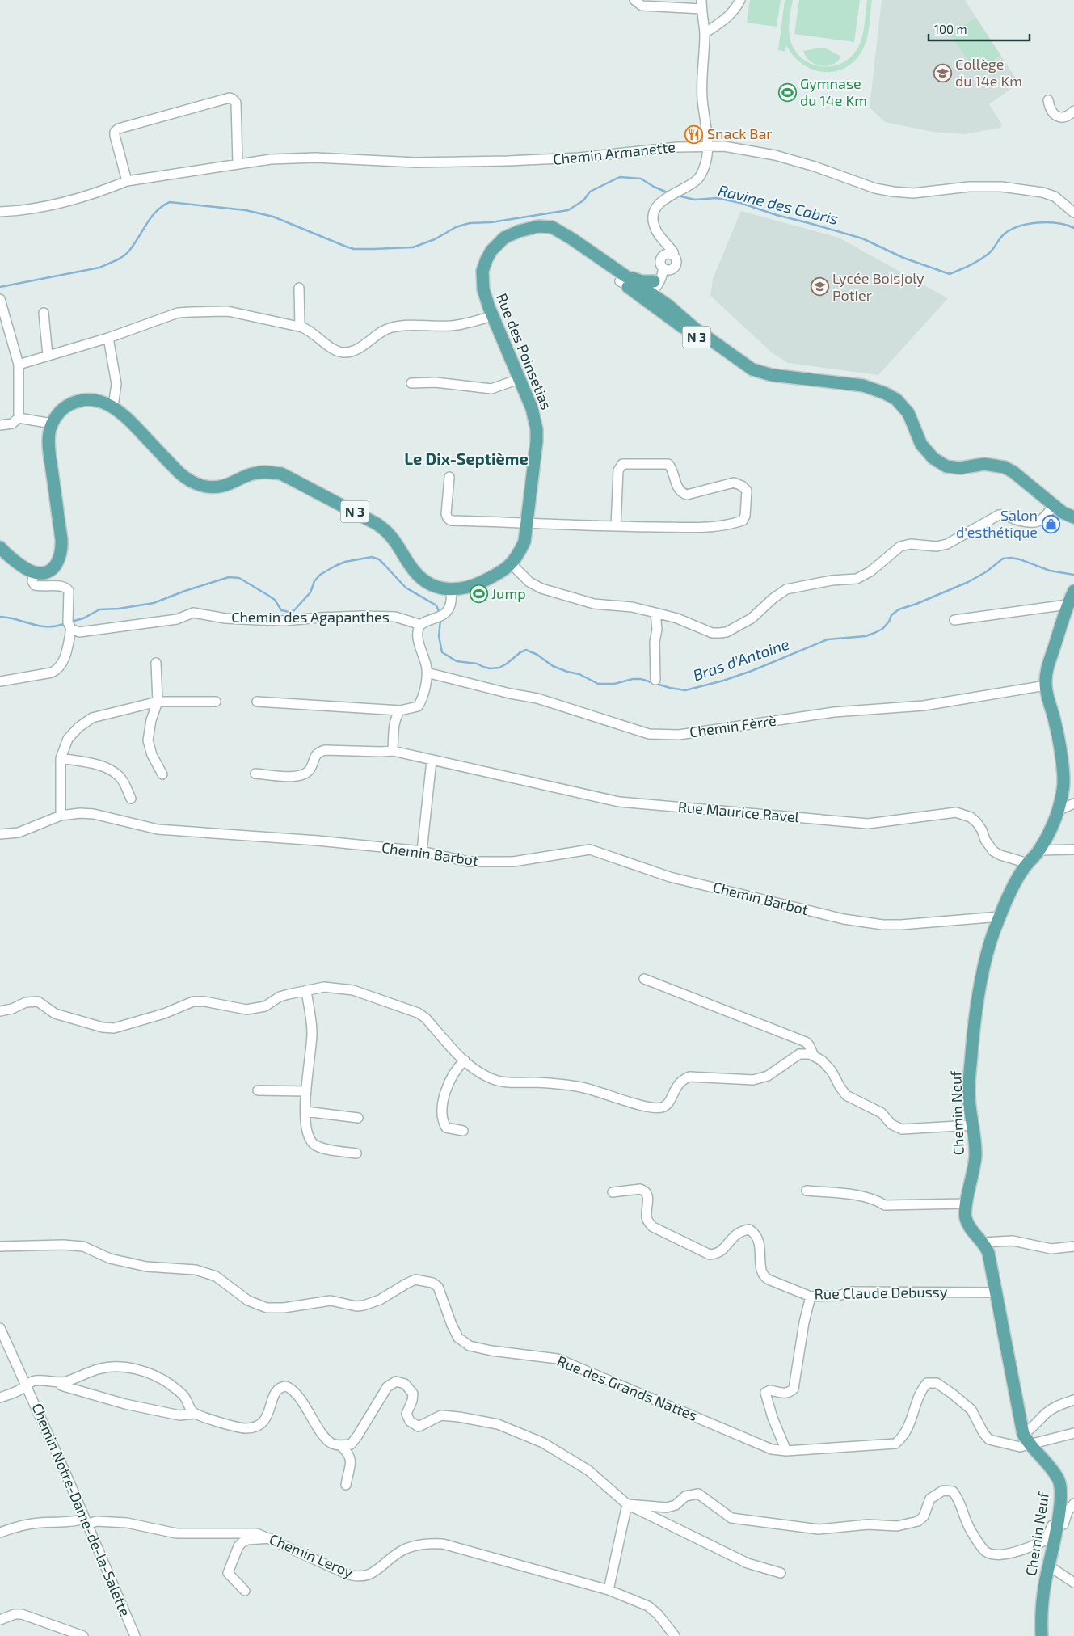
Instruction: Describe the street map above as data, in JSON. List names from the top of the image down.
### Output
{
  "streets": {
    "main road": ["N 3", "Rue des Poinsetias", "Chemin Neuf"],
    "street": [
      "Chemin Armanette",
      "Chemin des Agapanthes",
      "Chemin Fèrrè",
      "Rue Maurice Ravel",
      "Chemin Barbot",
      "Rue Claude Debussy",
      "Rue des Grands Nattes",
      "Chemin Notre-Dame-de-la-Salette",
      "Chemin Leroy"
    ]
  },
  "crossings": [
    ["Chemin Fèrrè", "Chemin Neuf"],
    ["Rue Maurice Ravel", "Chemin Neuf"],
    ["Chemin Barbot", "Chemin Neuf"],
    ["Chemin Neuf", "Rue Claude Debussy"],
    ["Chemin Neuf", "Rue des Grands Nattes"],
    ["Chemin Notre-Dame-de-la-Salette", "Chemin Leroy"]
  ],
  "districts": ["Le Dix-Septième"],
  "water": ["Ravine des Cabris", "Bras d'Antoine"],
  "places": {
    "school or university": ["Collège du 14e Km", "Lycée Boisjoly Potier"],
    "sports": ["Gymnase du 14e Km", "Jump"],
    "restaurant": ["Snack Bar"],
    "shop": ["Salon d'esthétique"]
  },
  "scale_bar": "100 m"
}
